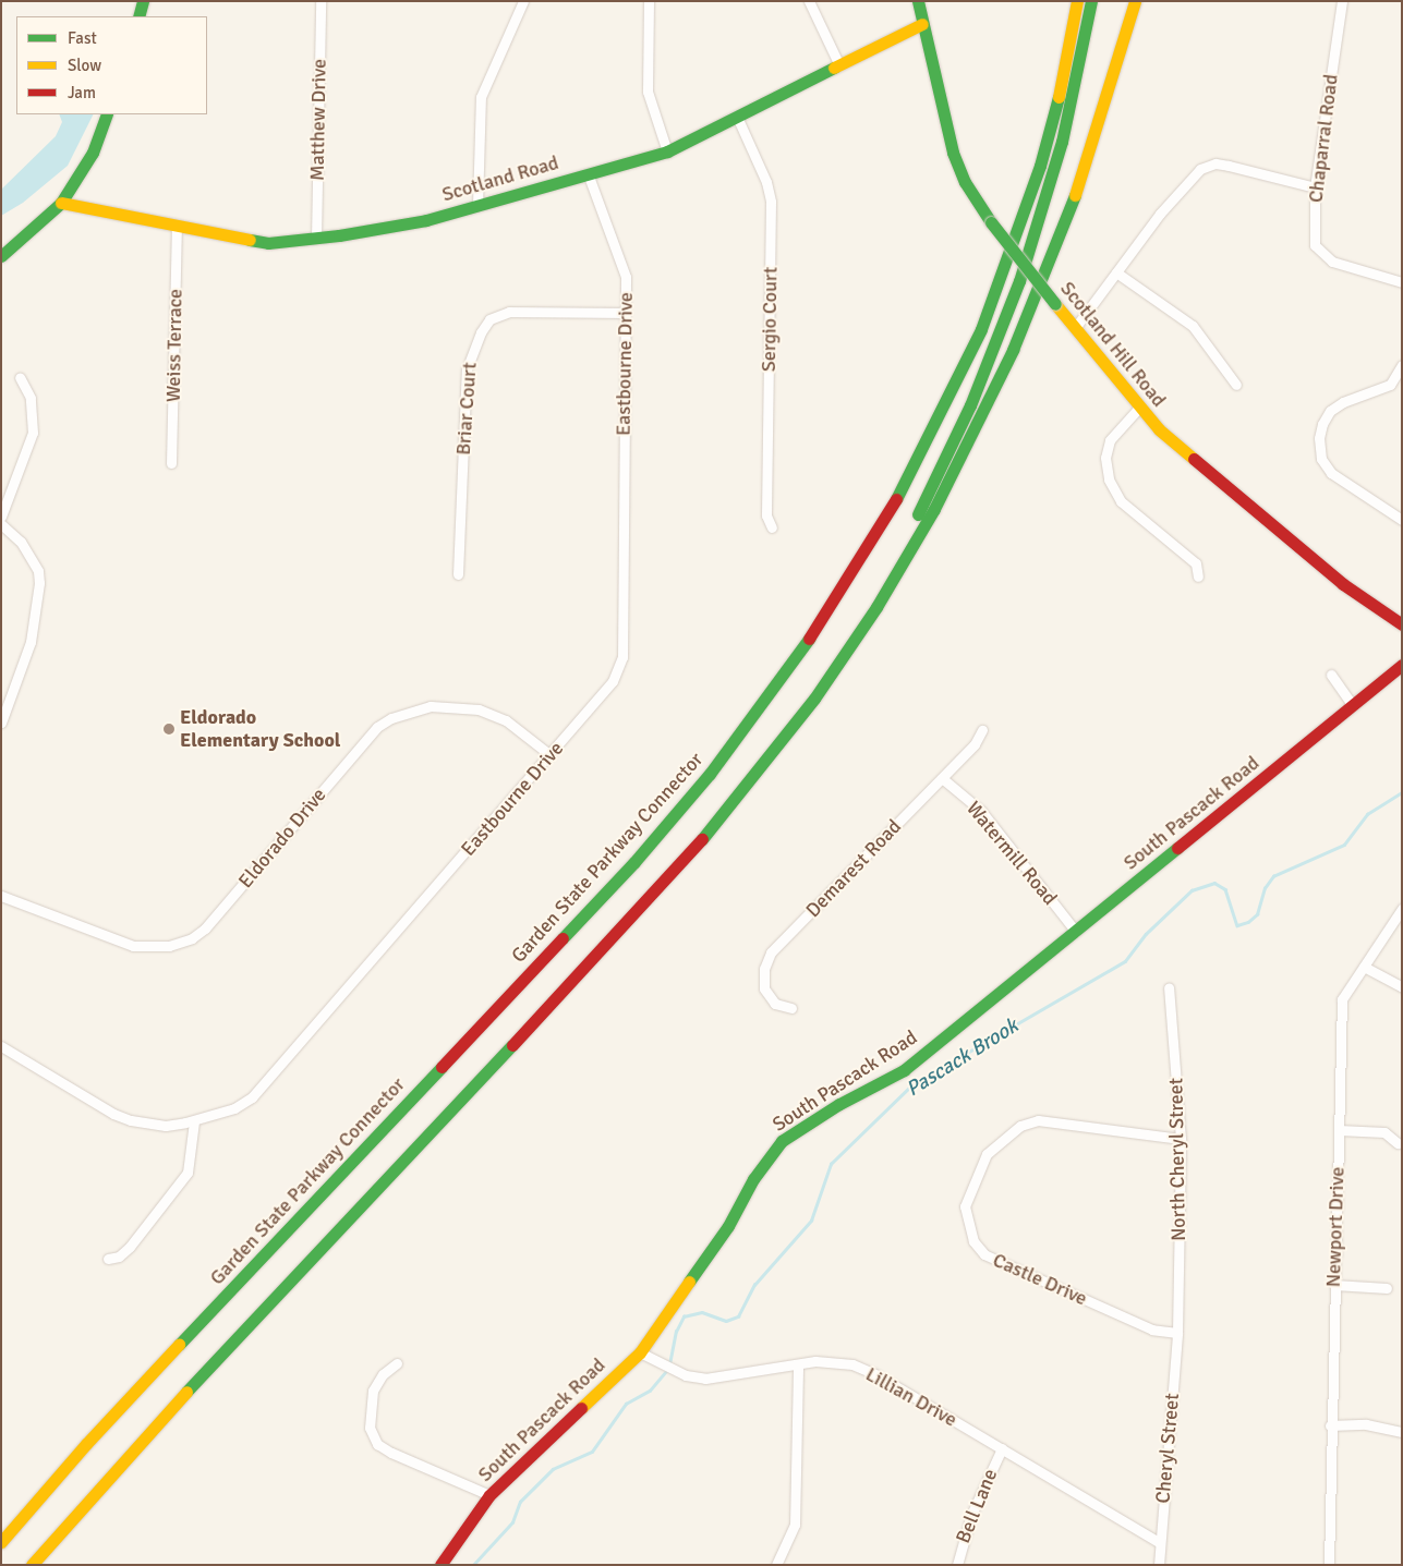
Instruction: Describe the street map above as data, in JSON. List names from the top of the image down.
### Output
{
  "streets": {
    "main road": [
      "Scotland Road",
      "Scotland Hill Road",
      "South Pascack Road",
      "Garden State Parkway Connector"
    ],
    "street": [
      "Matthew Drive",
      "Chaparral Road",
      "Sergio Court",
      "Weiss Terrace",
      "Eastbourne Drive",
      "Briar Court",
      "Eldorado Drive",
      "Watermill Road",
      "Demarest Road",
      "North Cheryl Street",
      "Newport Drive",
      "Castle Drive",
      "Lillian Drive",
      "Cheryl Street",
      "Bell Lane"
    ]
  },
  "crossings": [
    ["Matthew Drive", "Scotland Road"],
    ["Scotland Road", "Sergio Court"],
    ["Scotland Road", "Scotland Hill Road"],
    ["Scotland Road", "Weiss Terrace"],
    ["Scotland Road", "Eastbourne Drive"],
    ["Eastbourne Drive", "Briar Court"],
    ["Eastbourne Drive", "Eldorado Drive"],
    ["South Pascack Road", "Watermill Road"],
    ["South Pascack Road", "Lillian Drive"],
    ["Watermill Road", "Demarest Road"],
    ["North Cheryl Street", "Castle Drive"],
    ["North Cheryl Street", "Cheryl Street"],
    ["Castle Drive", "Cheryl Street"],
    ["Lillian Drive", "Cheryl Street"],
    ["Lillian Drive", "Bell Lane"]
  ],
  "water": ["Pascack Brook"],
  "places": ["Eldorado Elementary School"],
  "legend": ["Fast", "Slow", "Jam"]
}
